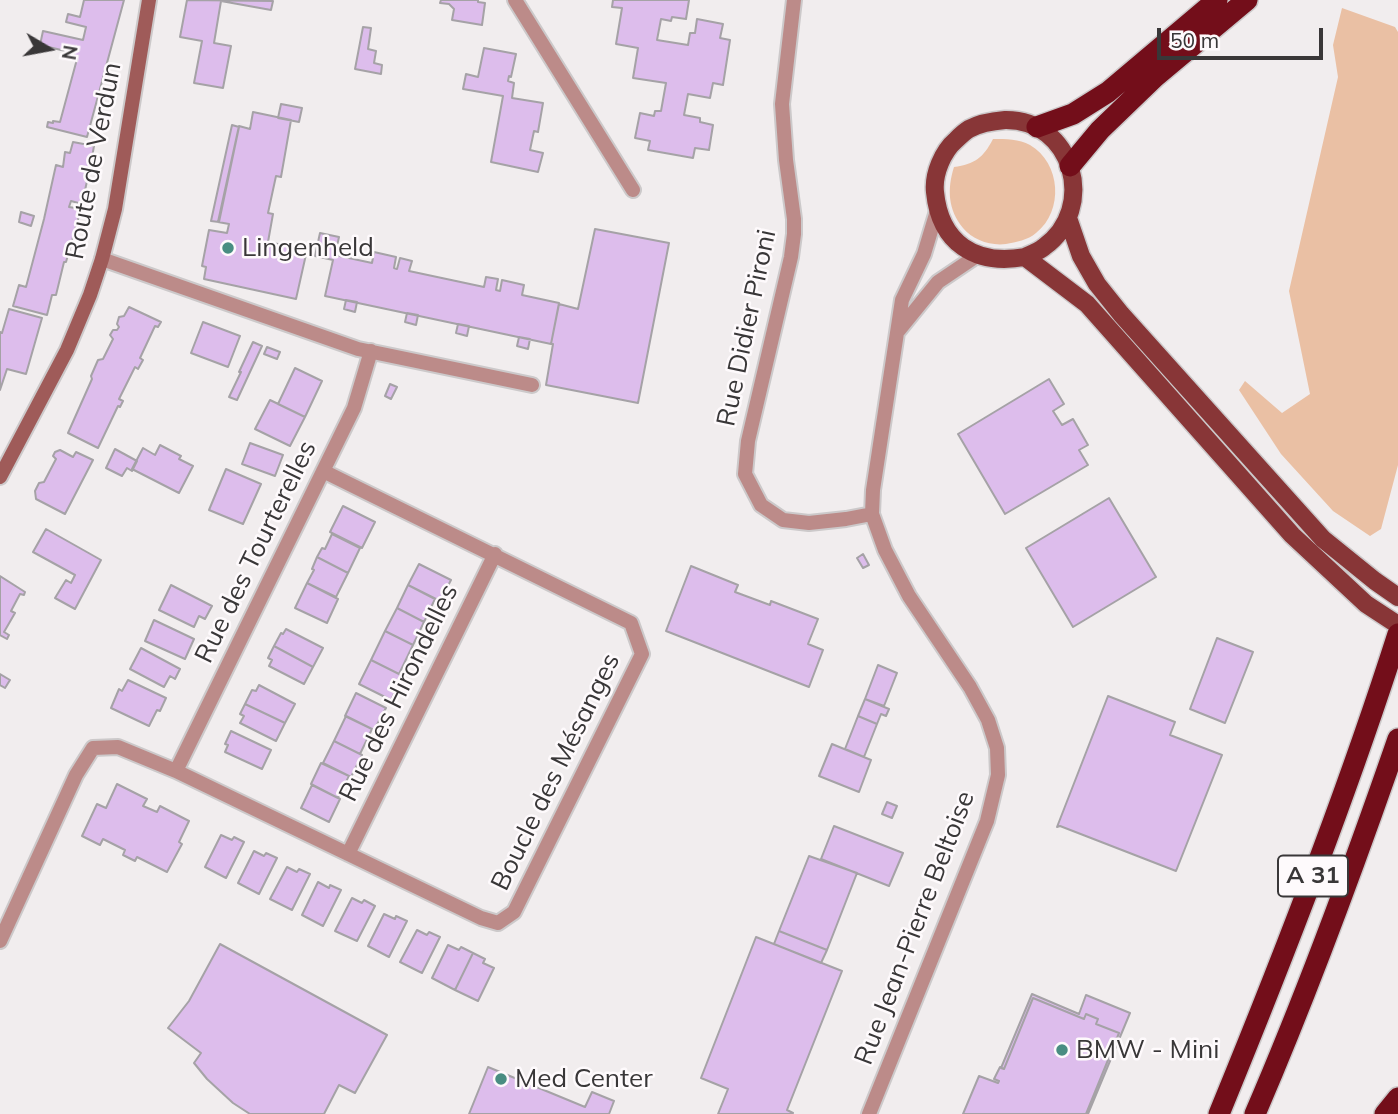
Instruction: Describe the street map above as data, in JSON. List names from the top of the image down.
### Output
{
  "streets": {
    "highway": ["A 31"],
    "main road": ["Route de Verdun"],
    "street": [
      "Rue Didier Pironi",
      "Rue des Tourterelles",
      "Rue des Hirondelles",
      "Boucle des Mésanges",
      "Rue Jean-Pierre Beltoise"
    ]
  },
  "crossings": [
    ["Rue Didier Pironi", "Rue Jean-Pierre Beltoise"],
    ["Rue des Tourterelles", "Boucle des Mésanges"],
    ["Rue des Hirondelles", "Boucle des Mésanges"]
  ],
  "places": ["Lingenheld", "BMW - Mini", "Med Center"],
  "scale_bar": "50 m",
  "north": "right"
}
